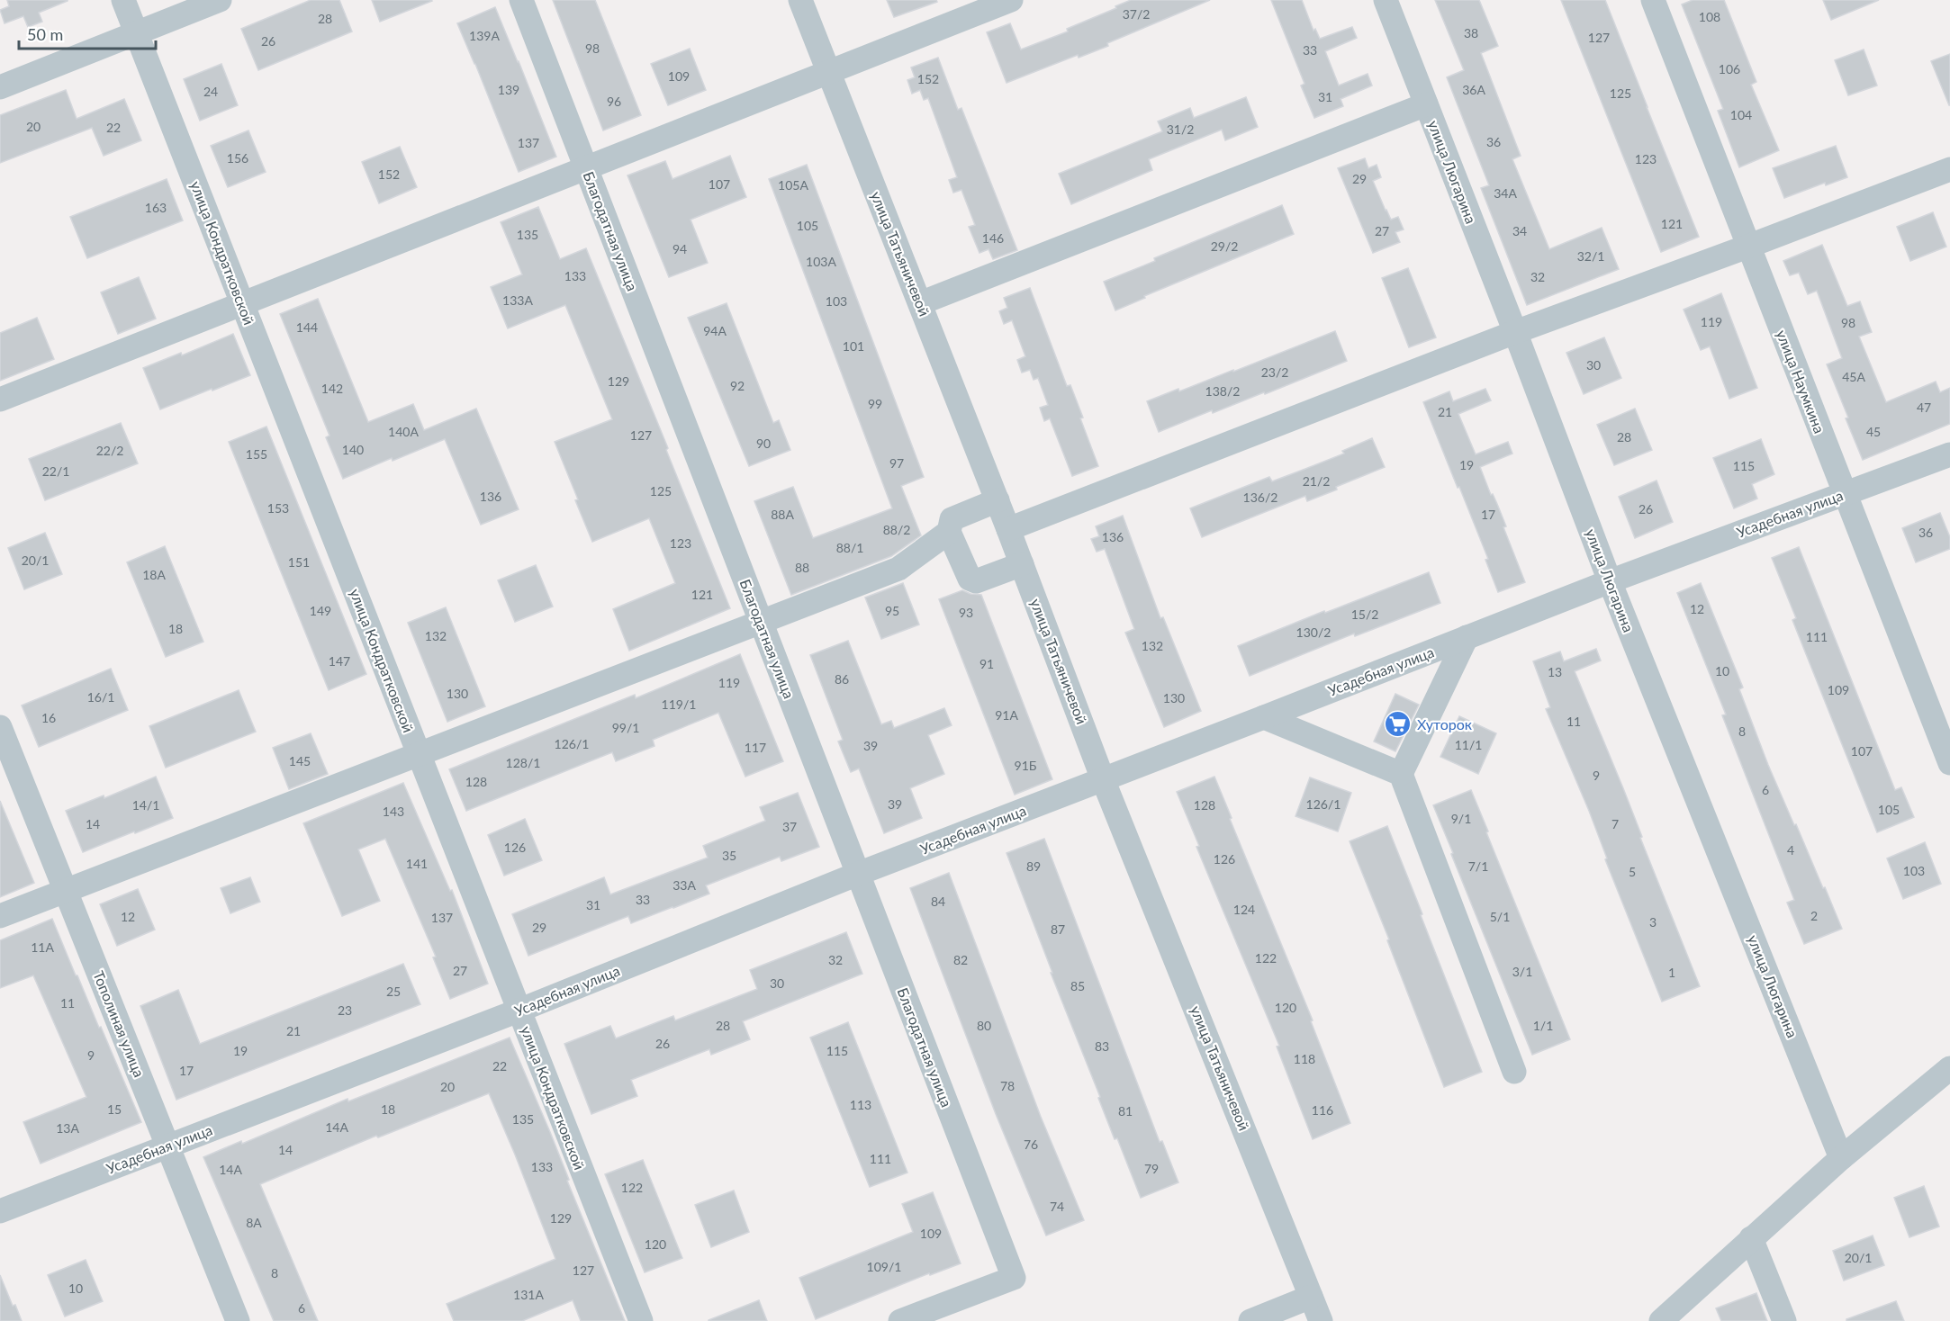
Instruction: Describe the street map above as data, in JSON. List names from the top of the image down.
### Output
{
  "streets": {
    "street": [
      "улица Люгарина",
      "Благодатная улица",
      "улица Кондратковской",
      "улица Татьяничевой",
      "улица Наумкина",
      "Усадебная улица",
      "Тополиная улица"
    ]
  },
  "crossings": [
    ["улица Люгарина", "Усадебная улица"],
    ["Благодатная улица", "Усадебная улица"],
    ["улица Кондратковской", "Усадебная улица"],
    ["улица Татьяничевой", "Усадебная улица"],
    ["улица Наумкина", "Усадебная улица"],
    ["Усадебная улица", "Тополиная улица"]
  ],
  "places": {
    "supermarket": ["Хуторок"]
  },
  "house_numbers": [
    "37/2",
    "108",
    "28",
    "38",
    "139А",
    "127",
    "26",
    "98",
    "33",
    "106",
    "109",
    "152",
    "139",
    "36А",
    "24",
    "125",
    "31",
    "96",
    "104",
    "20",
    "22",
    "31/2",
    "36",
    "137",
    "156",
    "123",
    "152",
    "29",
    "107",
    "105А",
    "34А",
    "163",
    "121",
    "105",
    "27",
    "34",
    "135",
    "146",
    "29/2",
    "94",
    "32/1",
    "103А",
    "133",
    "32",
    "133А",
    "103",
    "119",
    "98",
    "144",
    "94А",
    "101",
    "30",
    "23/2",
    "45А",
    "129",
    "92",
    "142",
    "138/2",
    "99",
    "47",
    "21",
    "140А",
    "45",
    "127",
    "28",
    "90",
    "140",
    "22/2",
    "155",
    "97",
    "19",
    "115",
    "22/1",
    "21/2",
    "125",
    "136",
    "136/2",
    "153",
    "26",
    "88А",
    "17",
    "88/2",
    "36",
    "136",
    "123",
    "88/1",
    "20/1",
    "151",
    "88",
    "18А",
    "121",
    "12",
    "149",
    "95",
    "93",
    "15/2",
    "18",
    "130/2",
    "132",
    "111",
    "132",
    "147",
    "91",
    "10",
    "13",
    "86",
    "119",
    "109",
    "130",
    "16/1",
    "130",
    "119/1",
    "91А",
    "16",
    "11",
    "99/1",
    "8",
    "126/1",
    "11/1",
    "39",
    "117",
    "107",
    "145",
    "128/1",
    "91Б",
    "9",
    "128",
    "6",
    "39",
    "126/1",
    "14/1",
    "128",
    "105",
    "143",
    "9/1",
    "14",
    "7",
    "37",
    "126",
    "4",
    "35",
    "126",
    "141",
    "89",
    "7/1",
    "103",
    "5",
    "33А",
    "33",
    "84",
    "31",
    "124",
    "2",
    "12",
    "5/1",
    "137",
    "3",
    "29",
    "87",
    "11А",
    "122",
    "32",
    "82",
    "27",
    "3/1",
    "1",
    "30",
    "85",
    "25",
    "11",
    "120",
    "23",
    "28",
    "80",
    "1/1",
    "21",
    "26",
    "83",
    "19",
    "115",
    "9",
    "118",
    "22",
    "17",
    "78",
    "20",
    "113",
    "15",
    "18",
    "116",
    "81",
    "135",
    "14А",
    "13А",
    "76",
    "14",
    "111",
    "133",
    "79",
    "14А",
    "122",
    "74",
    "129",
    "8А",
    "109",
    "120",
    "20/1",
    "109/1",
    "127",
    "8",
    "10",
    "131А",
    "6"
  ],
  "scale_bar": "50 m"
}
